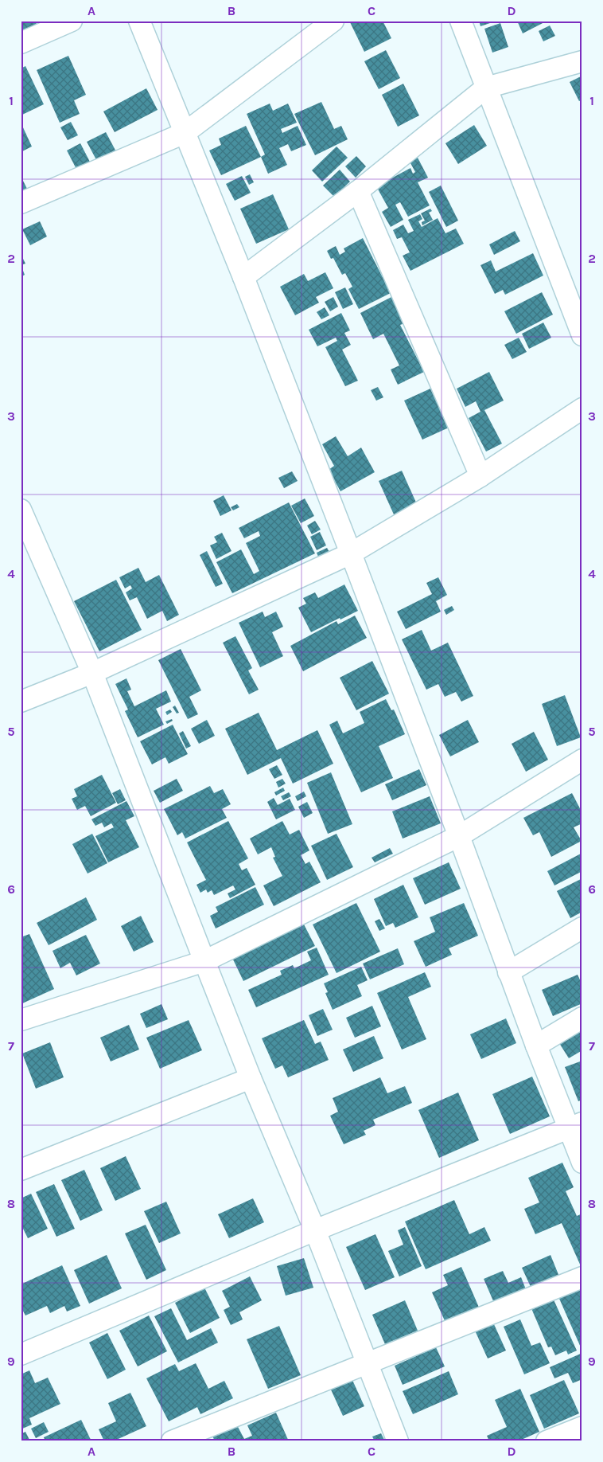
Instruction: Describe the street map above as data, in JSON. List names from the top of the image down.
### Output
{
  "grid": {
    "columns": [
      "A",
      "B",
      "C",
      "D"
    ],
    "rows": [
      "1",
      "2",
      "3",
      "4",
      "5",
      "6",
      "7",
      "8",
      "9"
    ]
  }
}
